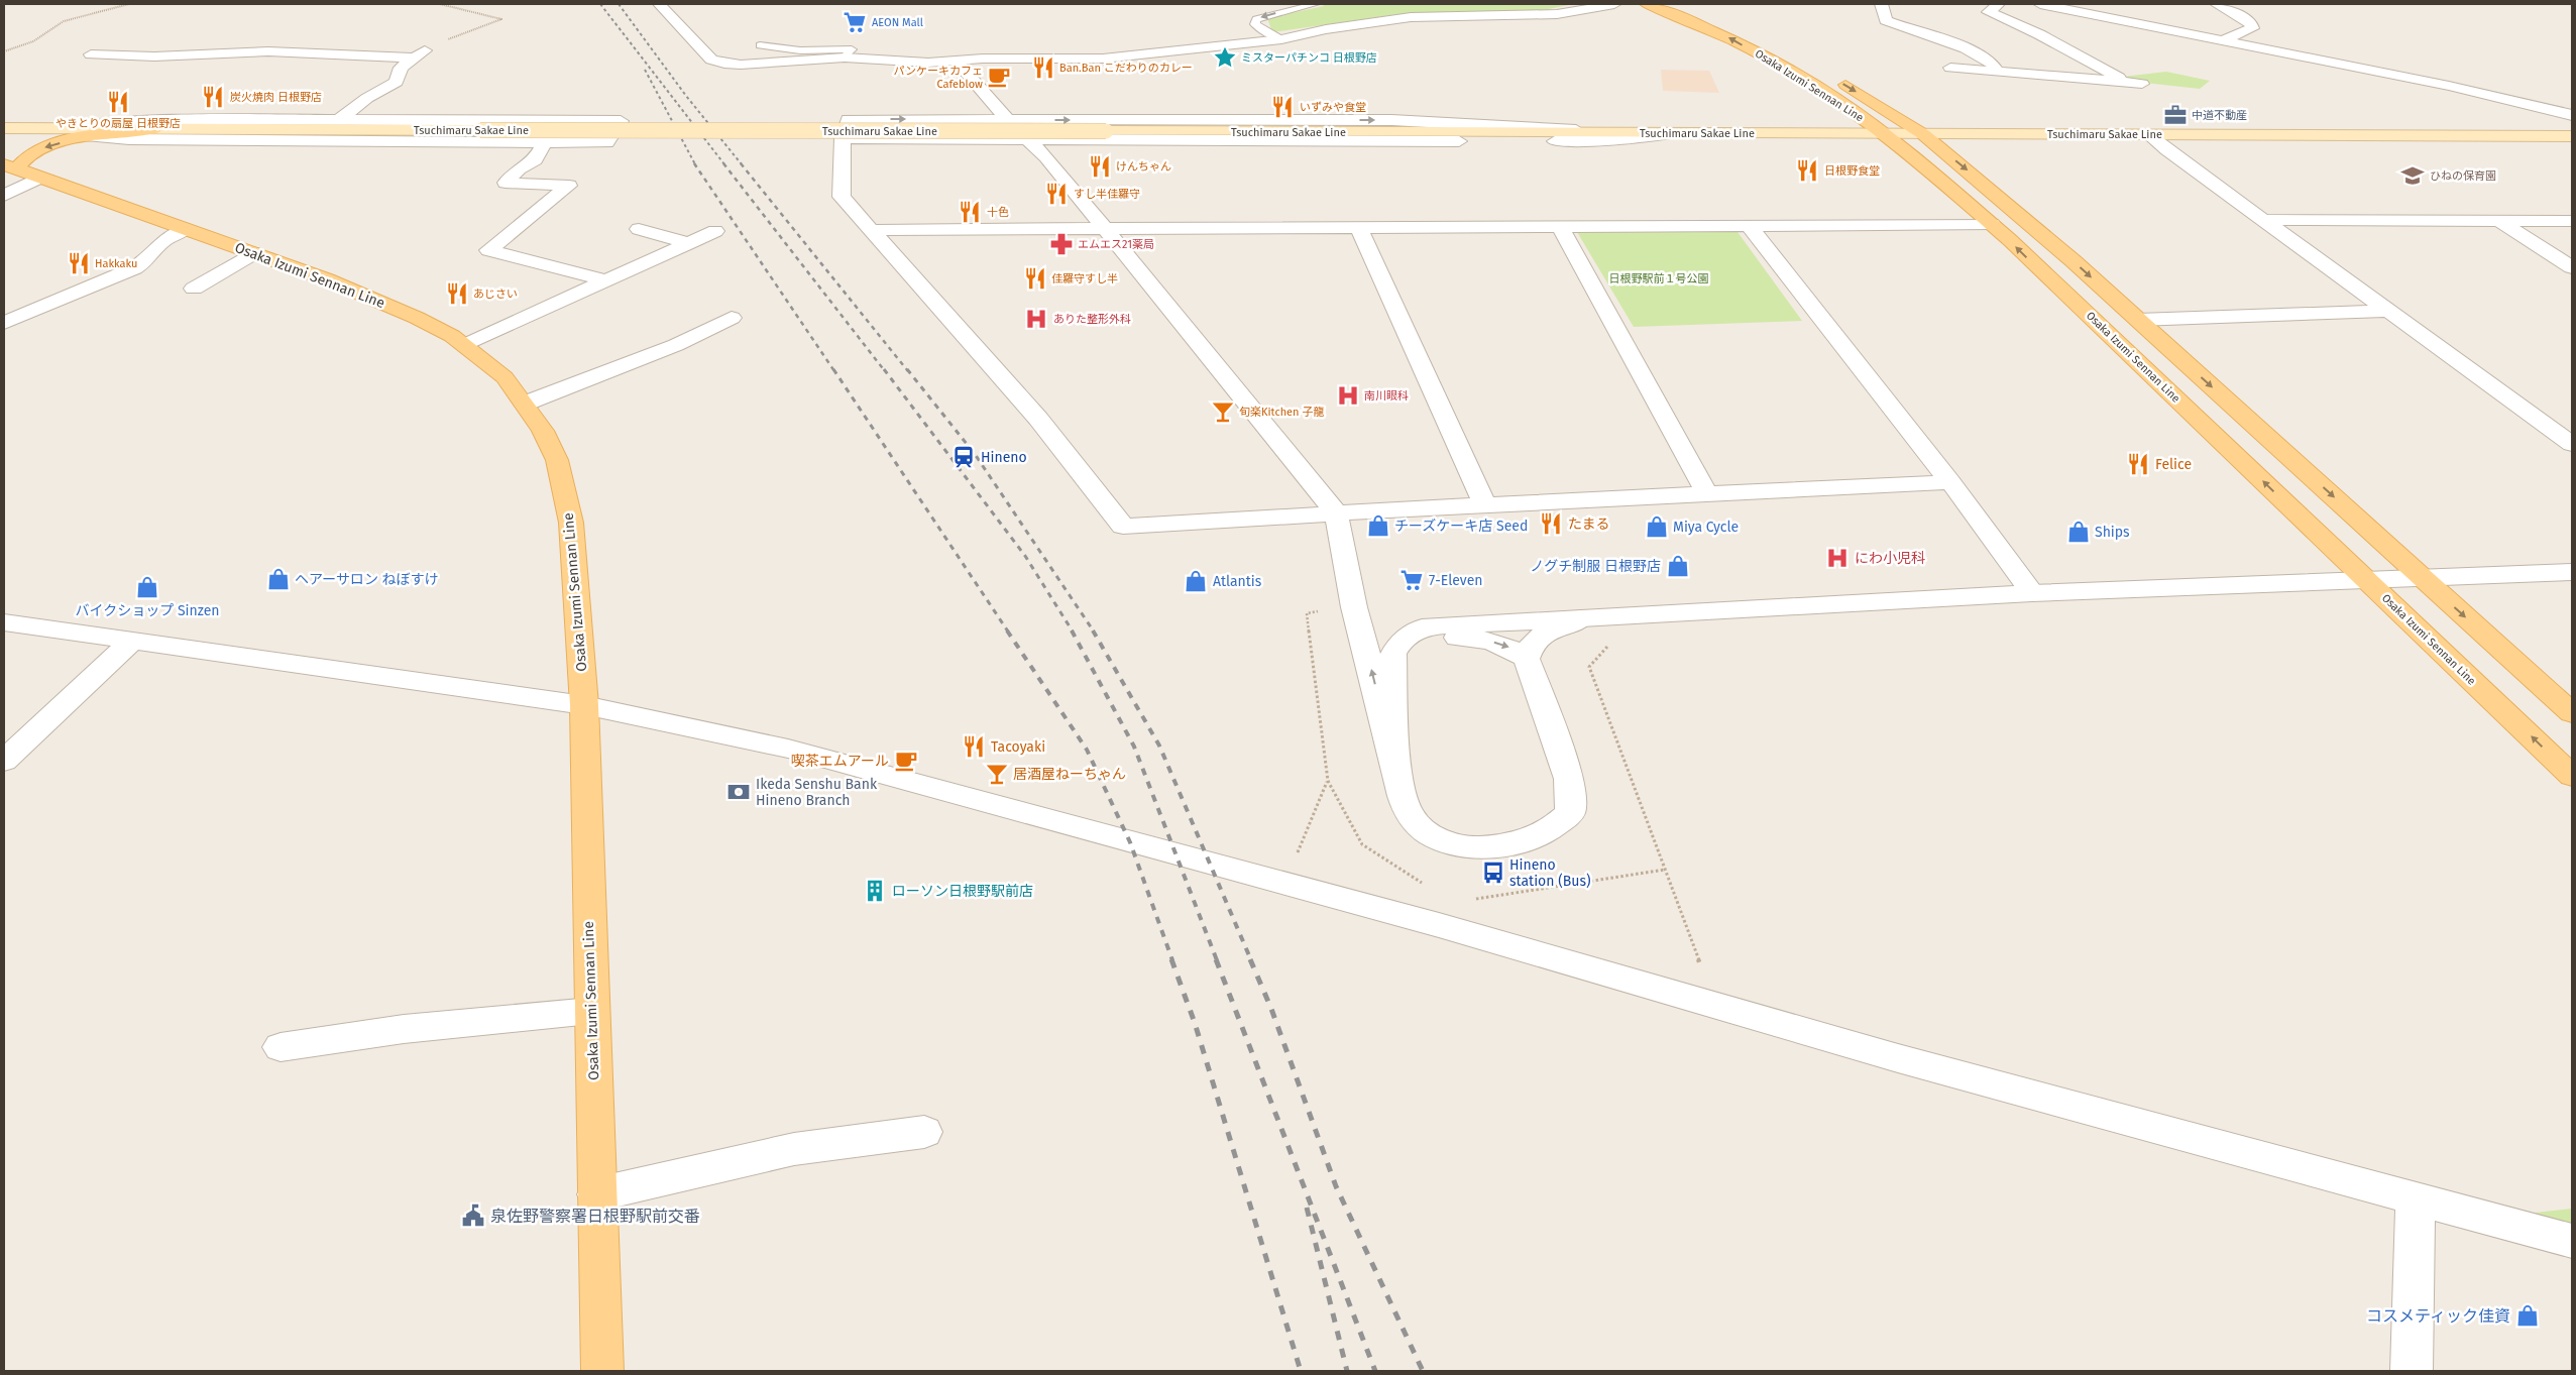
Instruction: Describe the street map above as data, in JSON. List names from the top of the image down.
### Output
{
  "streets": {
    "main road": ["Osaka Izumi Sennan Line", "Tsuchimaru Sakae Line"]
  },
  "crossings": [
    ["Osaka Izumi Sennan Line", "Tsuchimaru Sakae Line"]
  ],
  "parks": ["日根野駅前１号公園"],
  "places": {
    "supermarket": ["AEON Mall", "7-Eleven"],
    "place": ["ミスターパチンコ 日根野店"],
    "restaurant": [
      "Ban.Ban こだわりのカレー",
      "炭火焼肉 日根野店",
      "やきとりの扇屋 日根野店",
      "いずみや食堂",
      "けんちゃん",
      "日根野食堂",
      "すし半佳羅守",
      "十色",
      "Hakkaku",
      "佳羅守すし半",
      "あじさい",
      "Felice",
      "たまる",
      "Tacoyaki"
    ],
    "cafe": ["パンケーキカフェ Cafeblow", "喫茶エムアール"],
    "office": ["中道不動産"],
    "school or university": ["ひねの保育園"],
    "pharmacy": ["エムエス21薬局"],
    "hospital": ["ありた整形外科", "南川眼科", "にわ小児科"],
    "bar": ["旬楽Kitchen 子龍", "居酒屋ねーちゃん"],
    "station": ["Hineno"],
    "shop": [
      "チーズケーキ店 Seed",
      "Miya Cycle",
      "Ships",
      "ノグチ制服 日根野店",
      "ヘアーサロン ねぼすけ",
      "Atlantis",
      "バイクショップ Sinzen",
      "コスメティック佳資"
    ],
    "bank": ["Ikeda Senshu Bank Hineno Branch"],
    "bus stop": ["Hineno station (Bus)"],
    "building": ["ローソン日根野駅前店"],
    "public building": ["泉佐野警察署日根野駅前交番"]
  }
}
